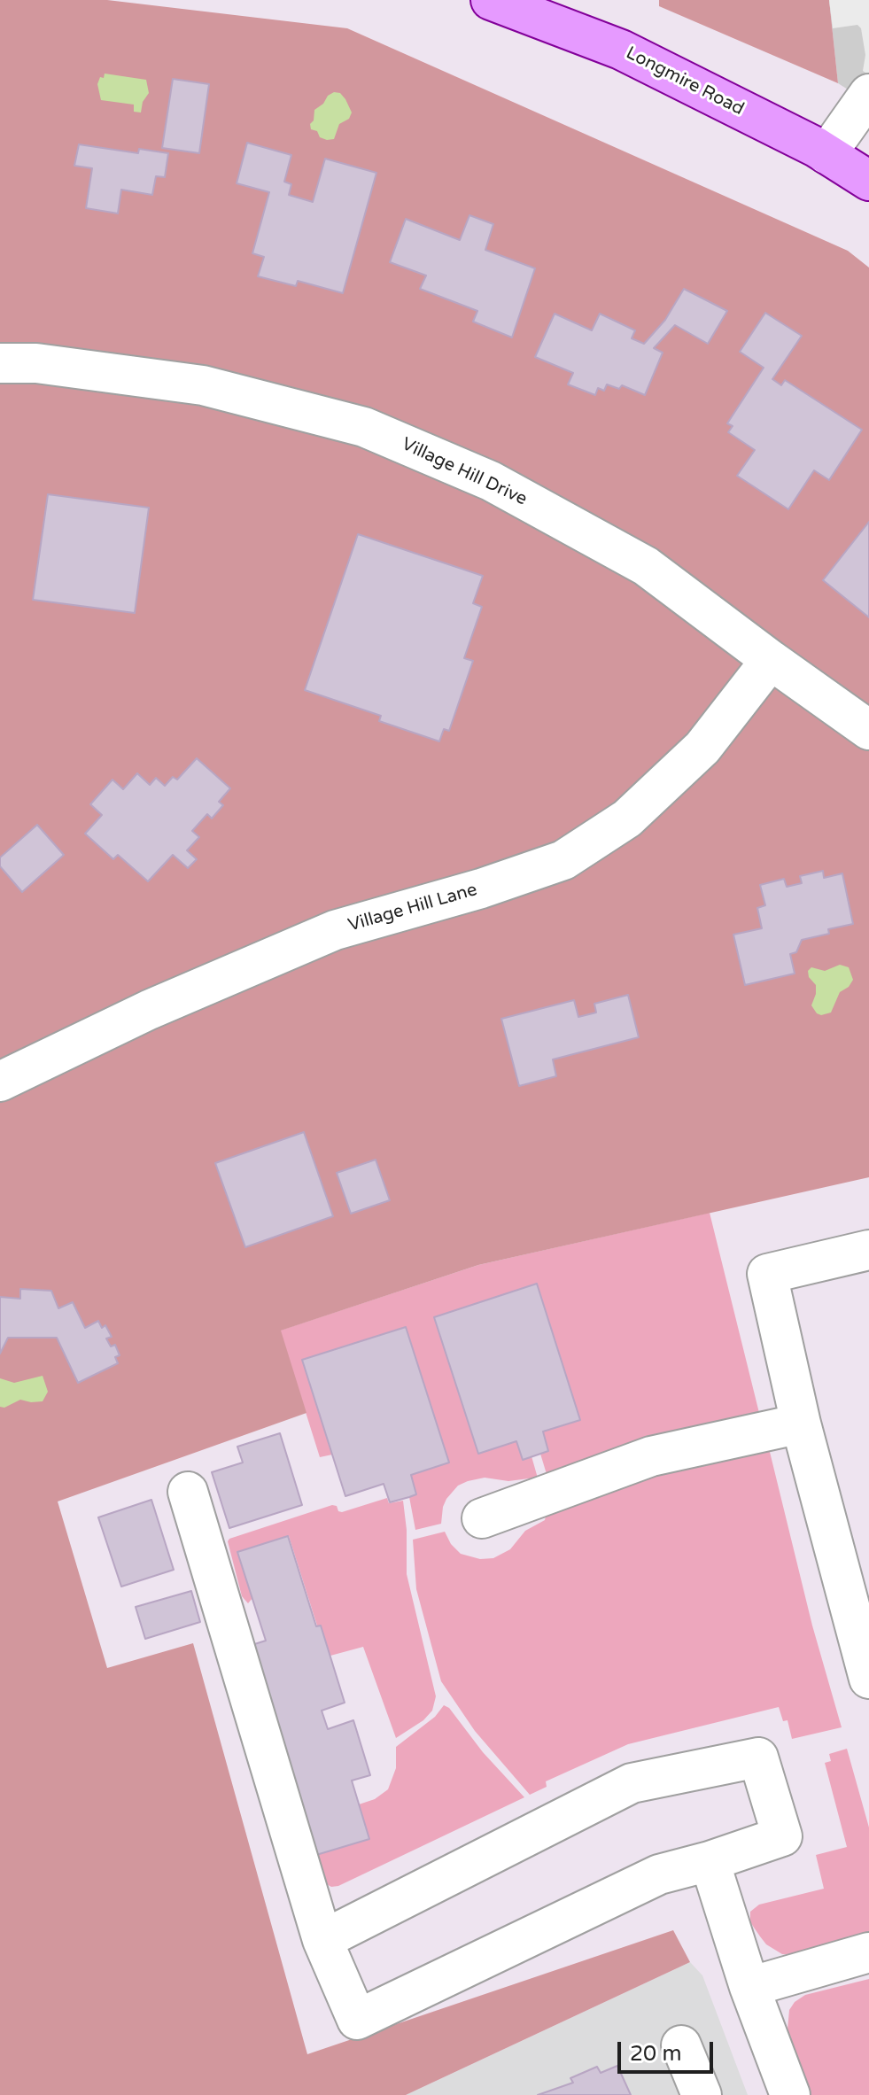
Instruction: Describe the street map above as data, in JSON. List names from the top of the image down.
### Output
{
  "streets": {
    "main road": ["Longmire Road"],
    "street": ["Village Hill Drive", "Village Hill Lane"]
  },
  "crossings": [
    ["Village Hill Drive", "Village Hill Lane"]
  ],
  "scale_bar": "20 m"
}
